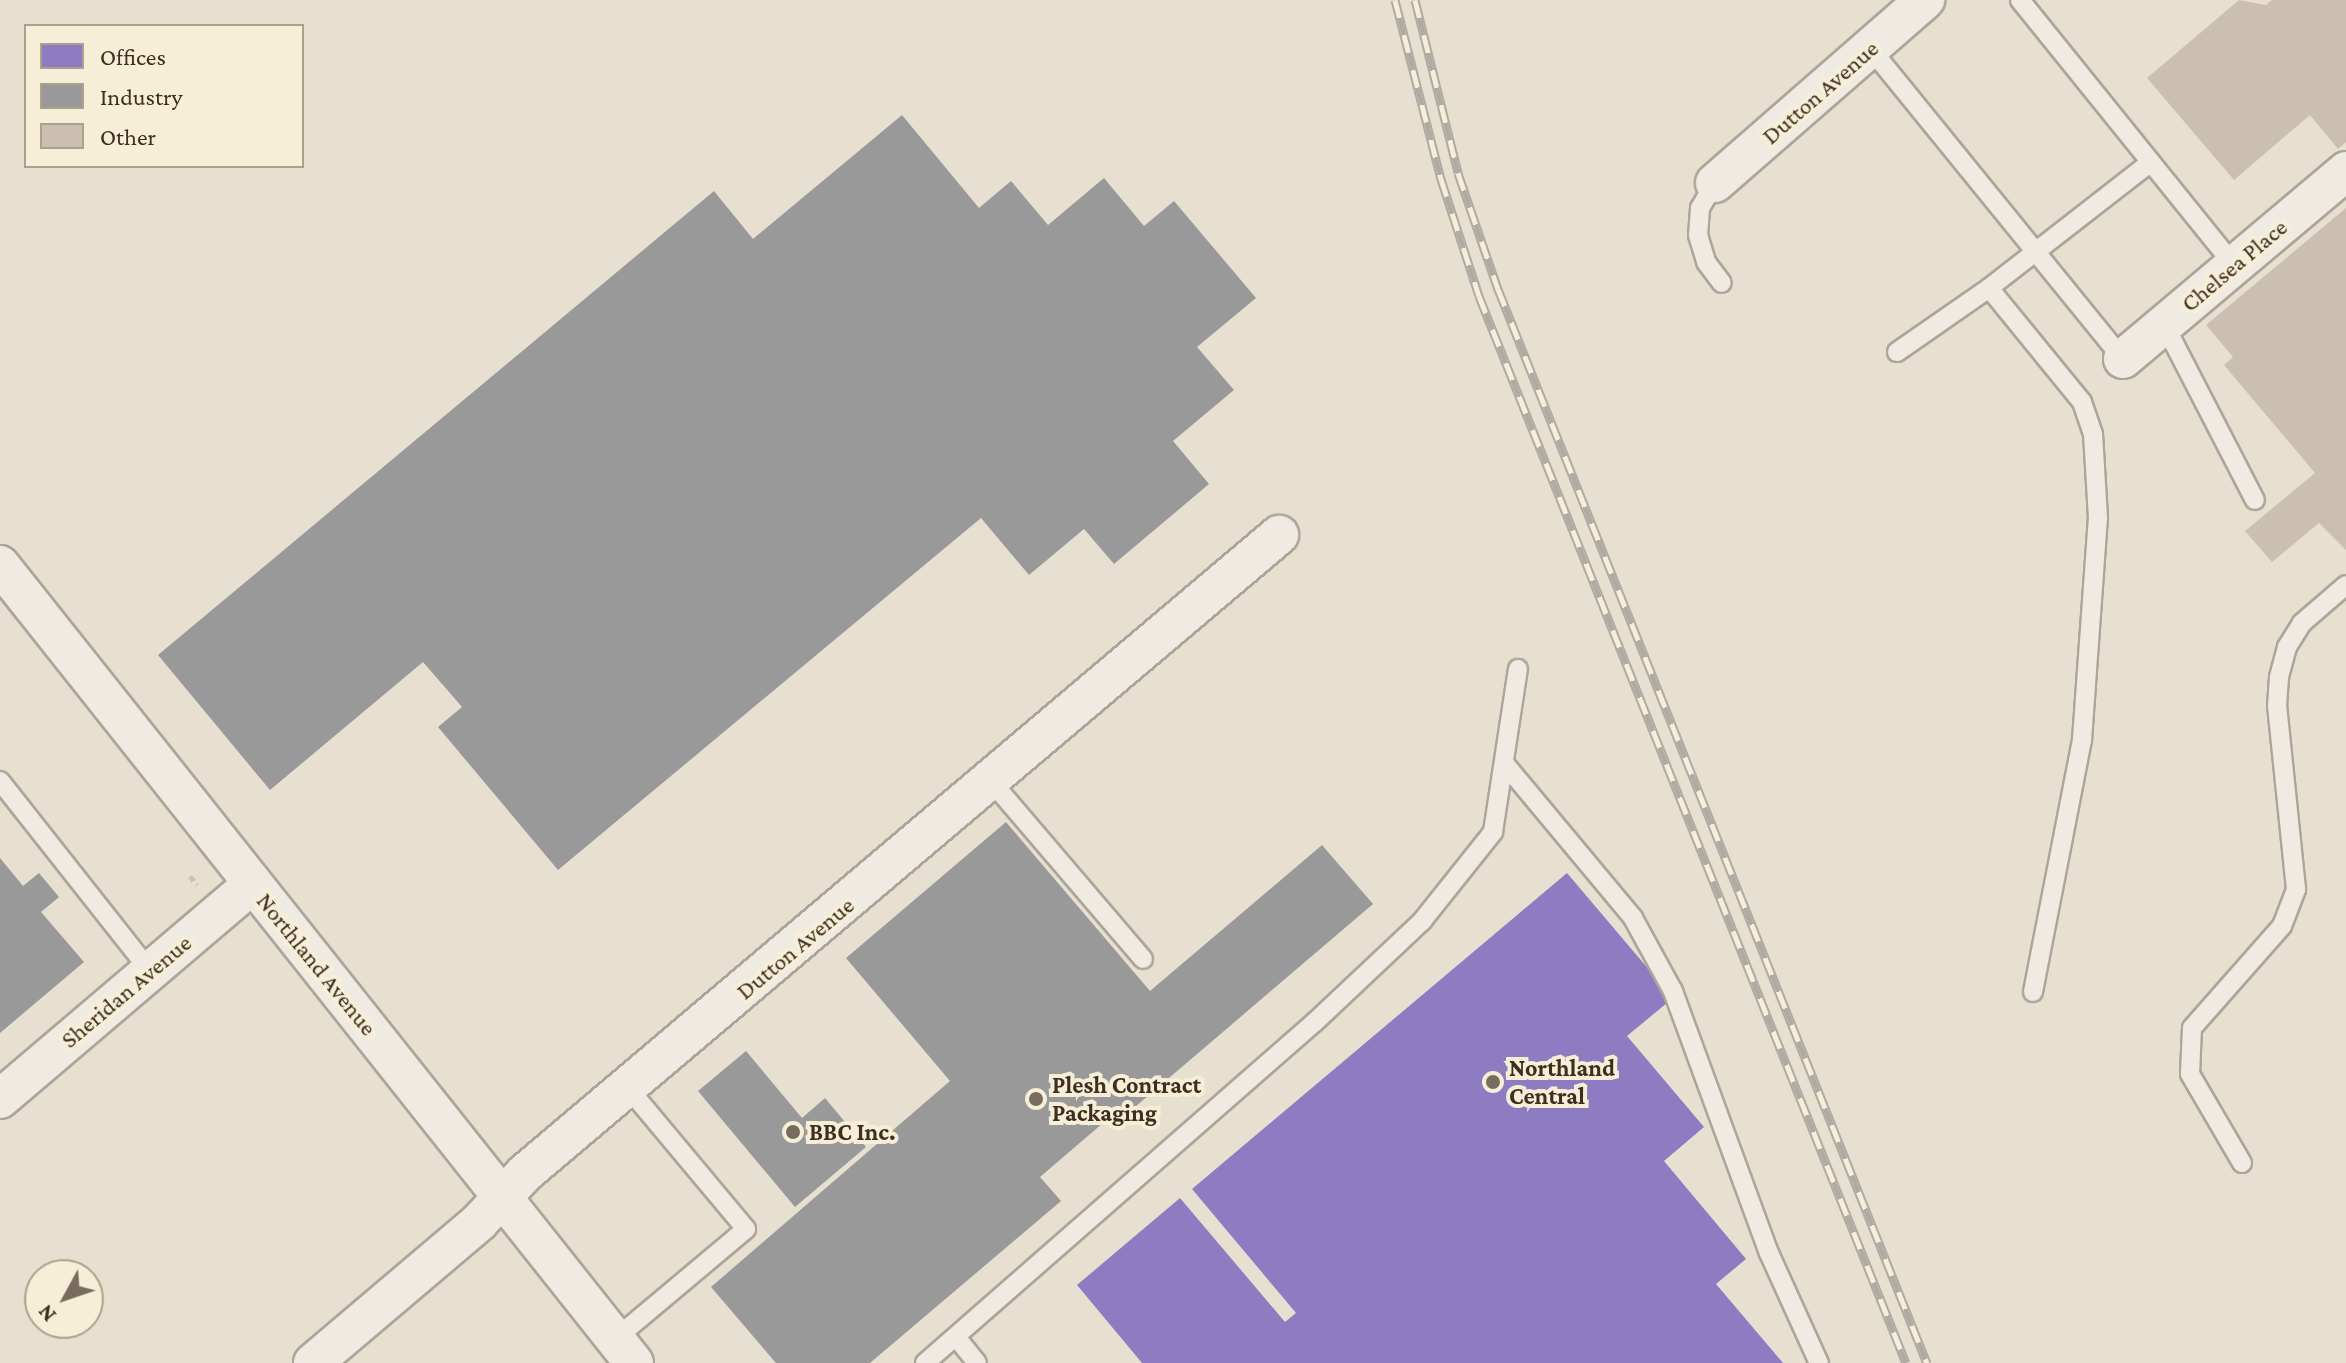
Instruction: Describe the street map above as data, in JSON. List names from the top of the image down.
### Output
{
  "streets": {
    "street": [
      "Dutton Avenue",
      "Chelsea Place",
      "Northland Avenue",
      "Sheridan Avenue"
    ]
  },
  "crossings": [
    ["Dutton Avenue", "Northland Avenue"],
    ["Northland Avenue", "Sheridan Avenue"]
  ],
  "places": ["Northland Central", "Plesh Contract Packaging", "BBC Inc."],
  "legend": ["Offices", "Industry", "Other"],
  "north": "bottom left"
}
